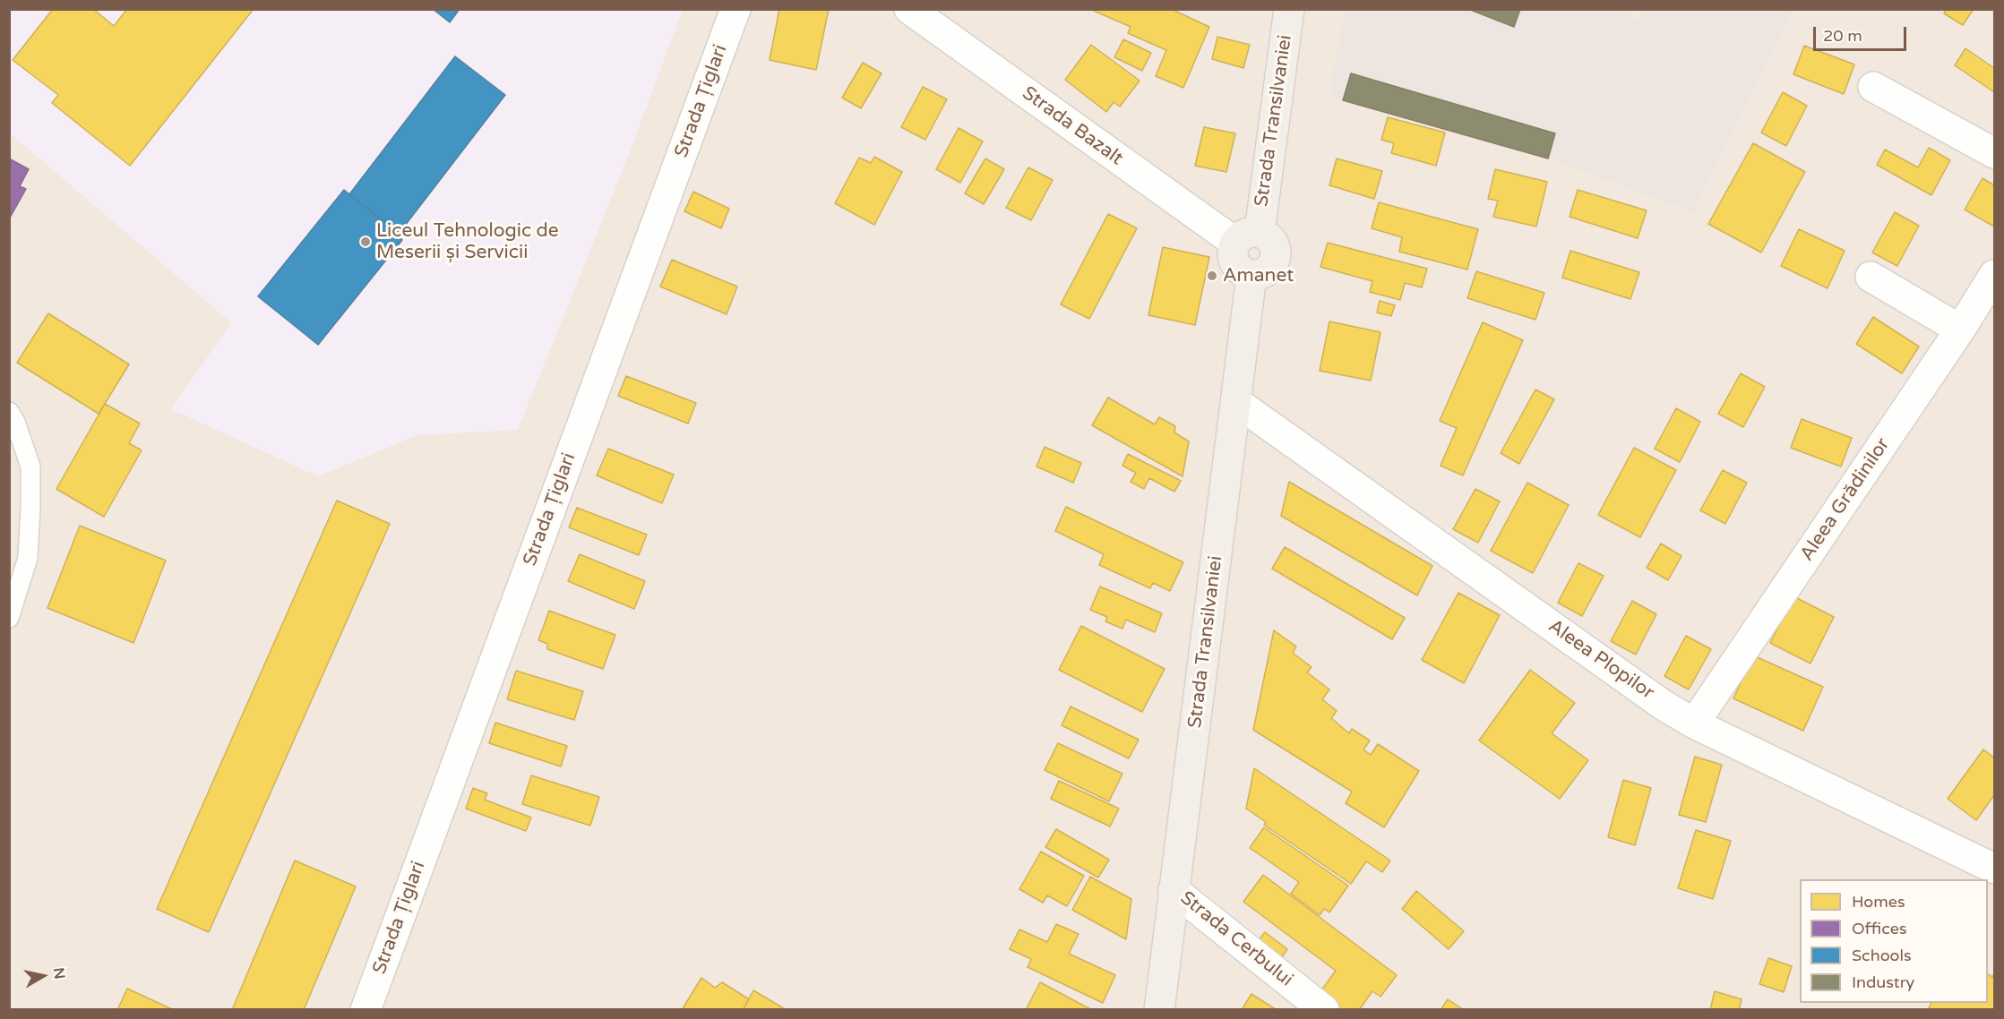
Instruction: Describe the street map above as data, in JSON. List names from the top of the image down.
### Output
{
  "streets": {
    "main road": ["Strada Transilvaniei"],
    "street": [
      "Strada Țiglari",
      "Strada Bazalt",
      "Aleea Grădinilor",
      "Aleea Plopilor",
      "Strada Cerbului"
    ]
  },
  "crossings": [
    ["Strada Transilvaniei", "Strada Bazalt"],
    ["Strada Transilvaniei", "Aleea Plopilor"],
    ["Strada Transilvaniei", "Strada Cerbului"],
    ["Aleea Grădinilor", "Aleea Plopilor"]
  ],
  "places": ["Liceul Tehnologic de Meserii și Servicii", "Amanet"],
  "legend": [
    "Homes",
    "Offices",
    "Schools",
    "Industry"
  ],
  "scale_bar": "20 m",
  "north": "right"
}
